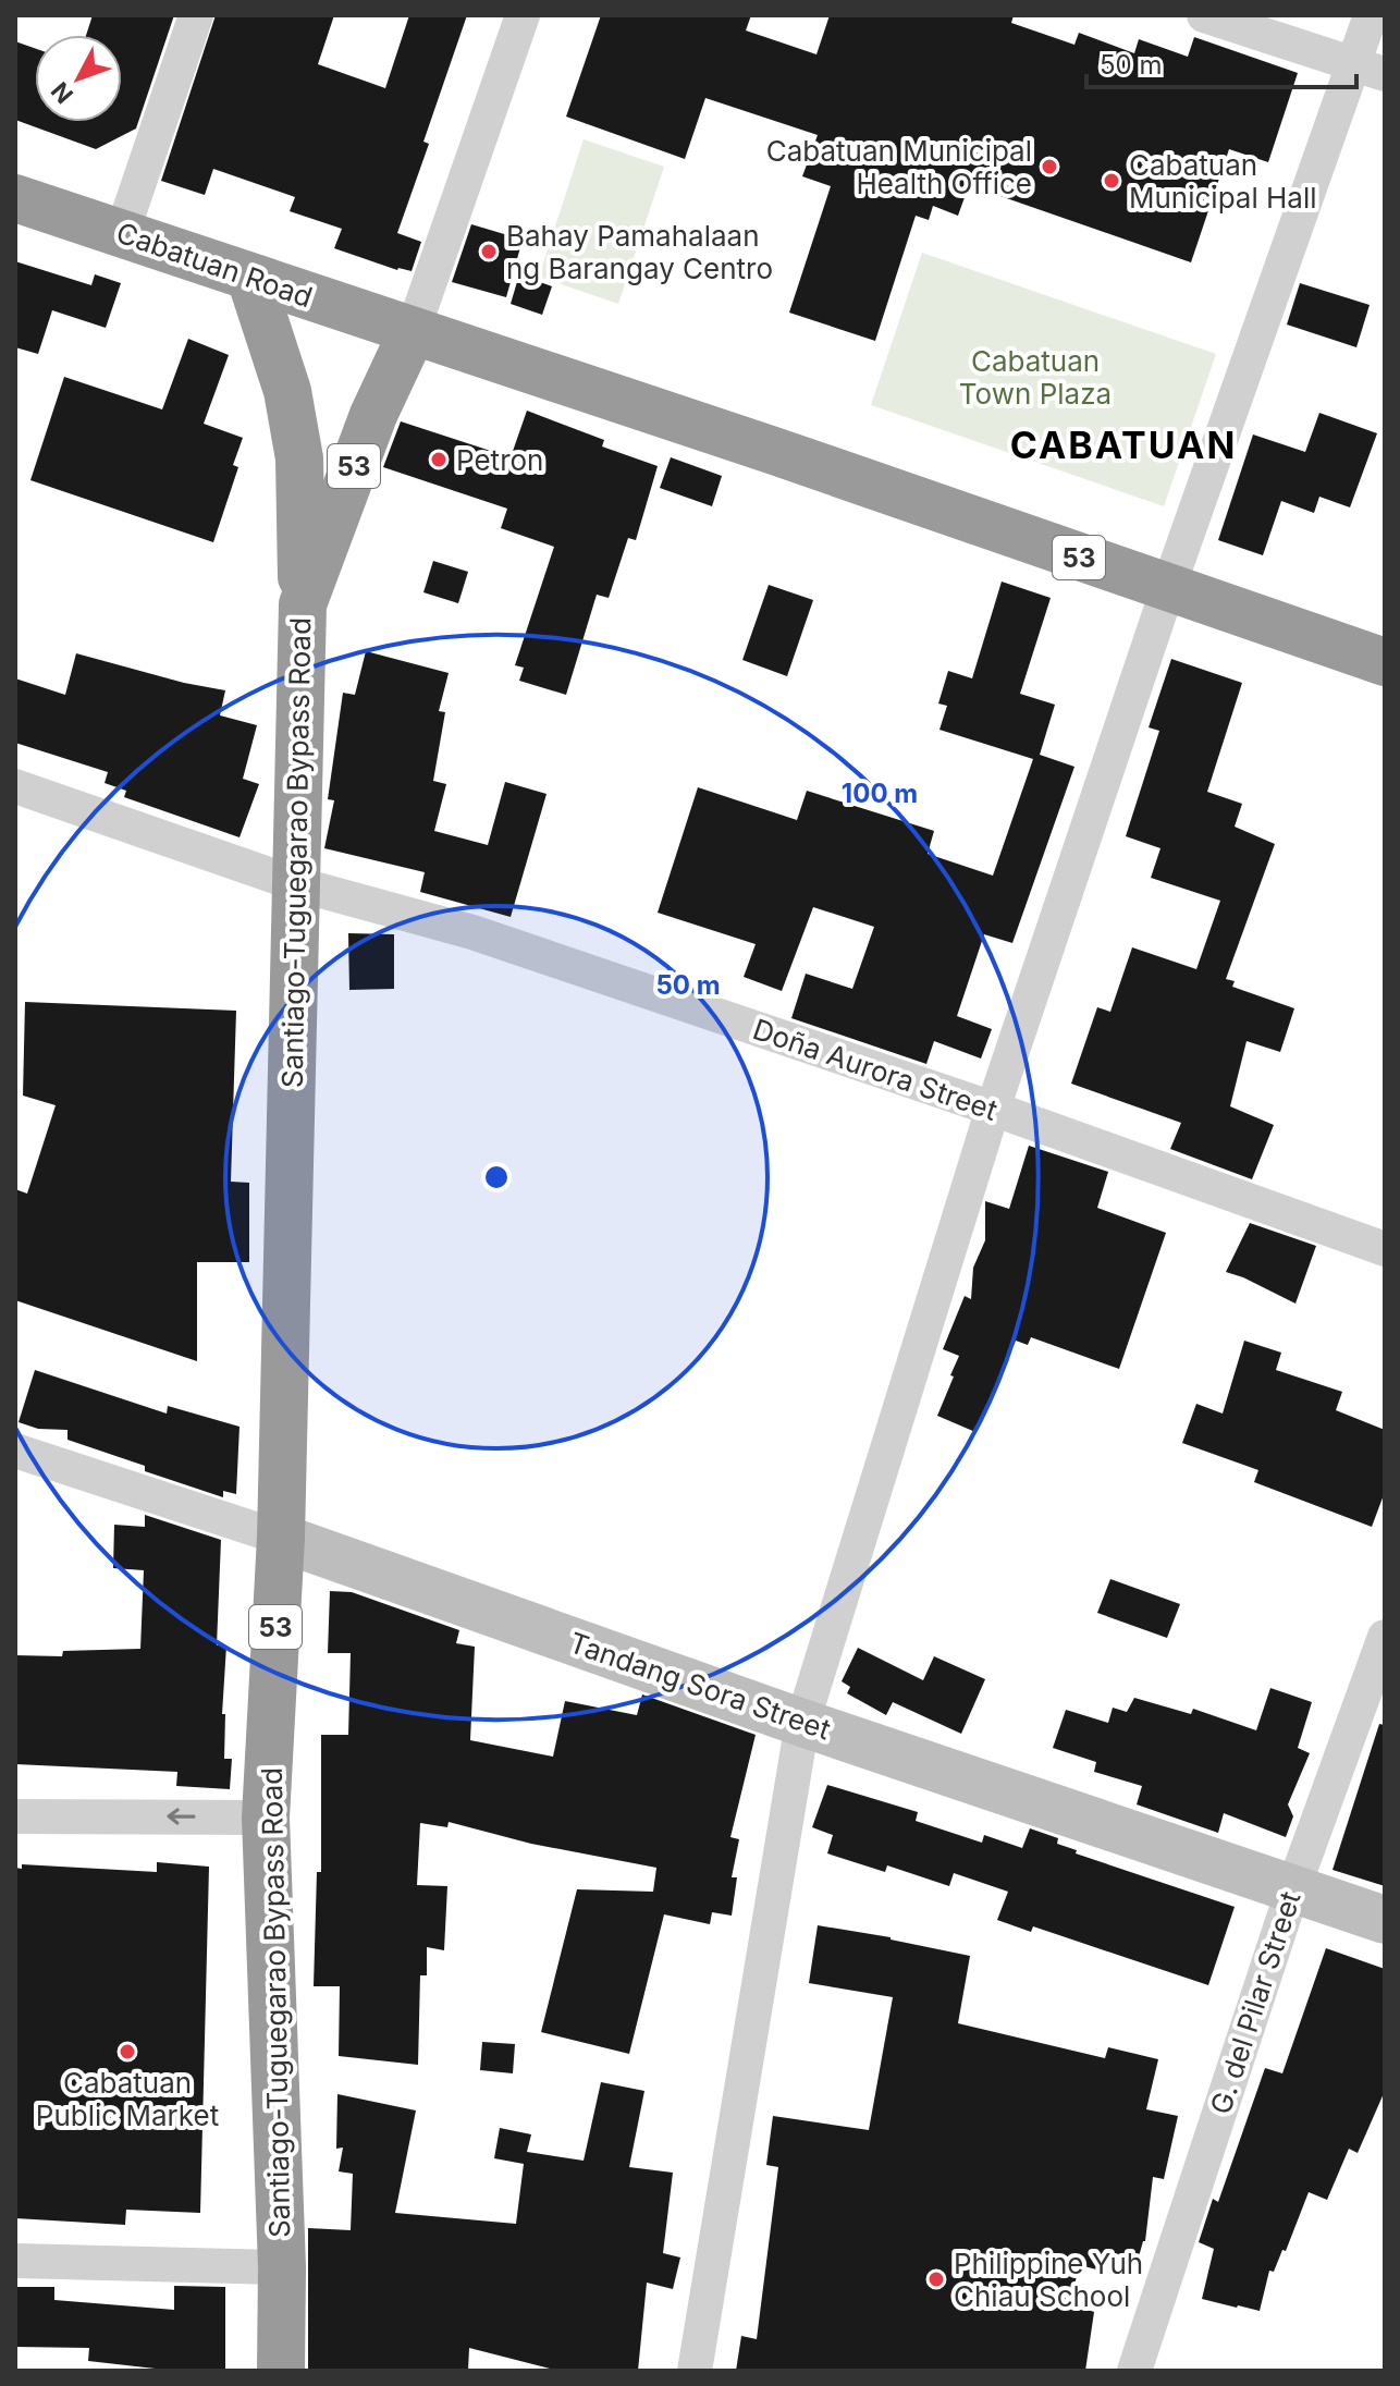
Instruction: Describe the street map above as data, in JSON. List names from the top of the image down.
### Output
{
  "streets": {
    "highway": ["Cabatuan Road", "53", "Santiago-Tuguegarao Bypass Road"],
    "street": ["Doña Aurora Street", "Tandang Sora Street", "G. del Pilar Street"]
  },
  "crossings": [
    ["Cabatuan Road", "53"],
    ["Cabatuan Road", "Santiago-Tuguegarao Bypass Road"],
    ["53", "Santiago-Tuguegarao Bypass Road"],
    ["Santiago-Tuguegarao Bypass Road", "Doña Aurora Street"],
    ["Santiago-Tuguegarao Bypass Road", "Tandang Sora Street"],
    ["Tandang Sora Street", "G. del Pilar Street"]
  ],
  "districts": ["CABATUAN"],
  "parks": ["Cabatuan Town Plaza"],
  "places": [
    "Cabatuan Municipal Health Office",
    "Cabatuan Municipal Hall",
    "Bahay Pamahalaan ng Barangay Centro",
    "Petron",
    "Cabatuan Public Market",
    "Philippine Yuh Chiau School"
  ],
  "scale_bar": "50 m",
  "north": "bottom left",
  "rings": ["100 m", "50 m"]
}
